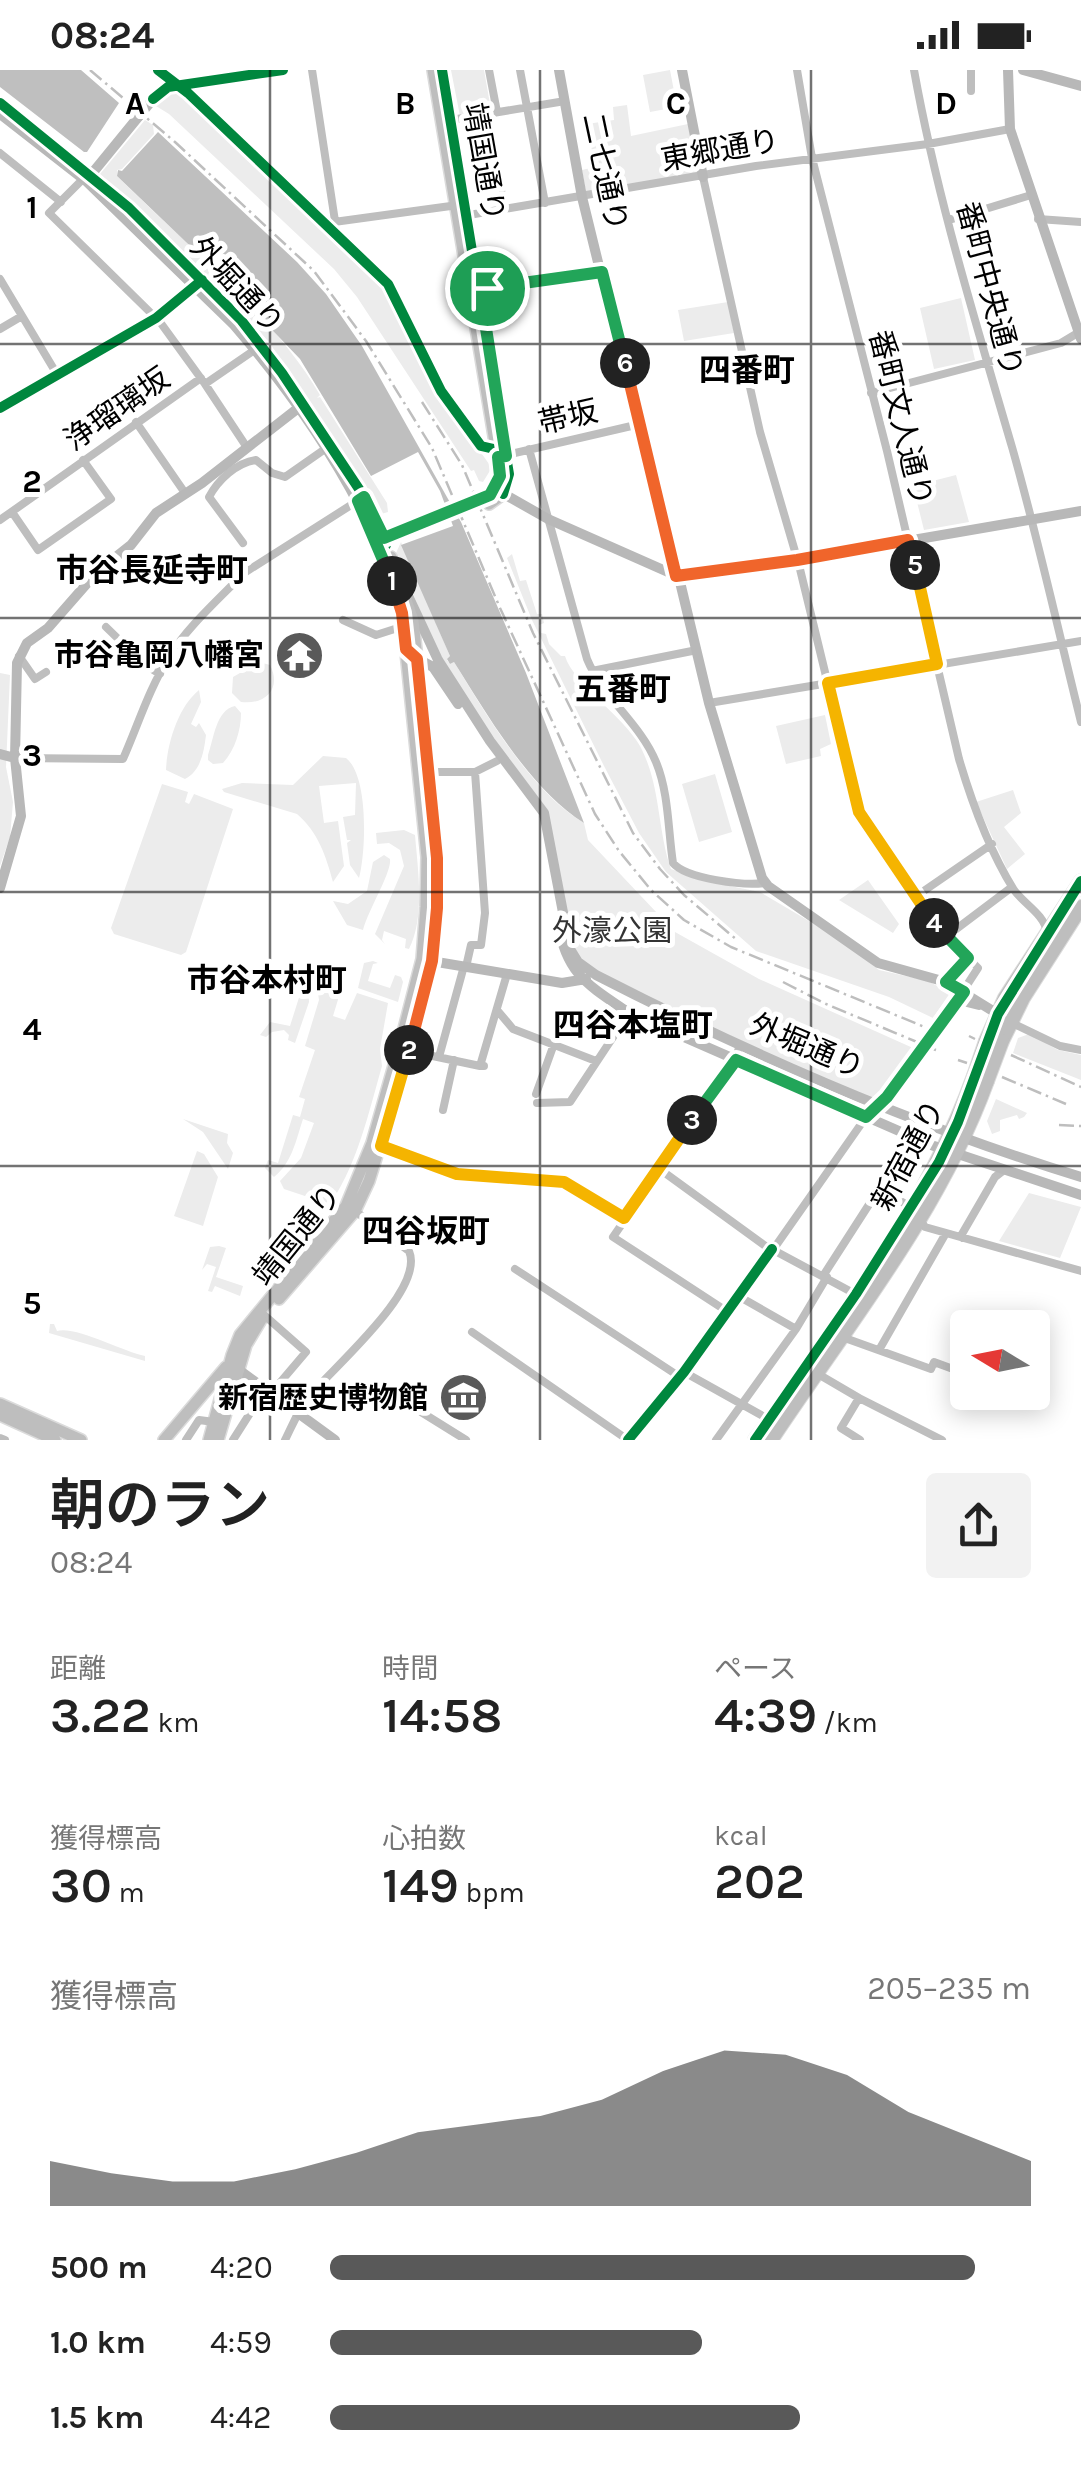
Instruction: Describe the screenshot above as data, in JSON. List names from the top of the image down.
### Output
{
  "streets": {
    "highway": ["新宿通り"],
    "main road": ["靖国通り"],
    "street": [
      "東郷通り",
      "二七通り",
      "外堀通り",
      "番町中央通り",
      "浄瑠璃坂",
      "帯坂",
      "番町文人通り"
    ]
  },
  "crossings": [
    ["東郷通り", "靖国通り"],
    ["東郷通り", "二七通り"],
    ["東郷通り", "番町中央通り"],
    ["東郷通り", "番町文人通り"],
    ["靖国通り", "外堀通り"],
    ["靖国通り", "帯坂"],
    ["二七通り", "帯坂"],
    ["外堀通り", "浄瑠璃坂"],
    ["外堀通り", "新宿通り"],
    ["番町文人通り", "新宿通り"]
  ],
  "districts": [
    "四番町",
    "市谷長延寺町",
    "五番町",
    "市谷本村町",
    "四谷本塩町",
    "四谷坂町"
  ],
  "parks": ["外濠公園"],
  "places": {
    "temple": ["市谷亀岡八幡宮"],
    "museum": ["新宿歴史博物館"]
  },
  "north": "left",
  "page": {
    "status": "08:24",
    "pins": [
      "6",
      "5",
      "1",
      "4",
      "2",
      "3"
    ],
    "heading": ["朝のラン", "08:24"],
    "stats": [
      ["距離", "3.22 km"],
      ["時間", "14:58"],
      ["ペース", "4:39 /km"],
      ["獲得標高", "30 m"],
      ["心拍数", "149 bpm"],
      ["kcal", "202"]
    ],
    "chart": ["獲得標高", "205–235 m"],
    "list": [
      {
        "name": "500 m",
        "note": "4:20"
      },
      {
        "name": "1.0 km",
        "note": "4:59"
      },
      {
        "name": "1.5 km",
        "note": "4:42"
      }
    ]
  },
  "grid": {
    "columns": [
      "A",
      "B",
      "C",
      "D"
    ],
    "rows": [
      "1",
      "2",
      "3",
      "4",
      "5"
    ]
  }
}
